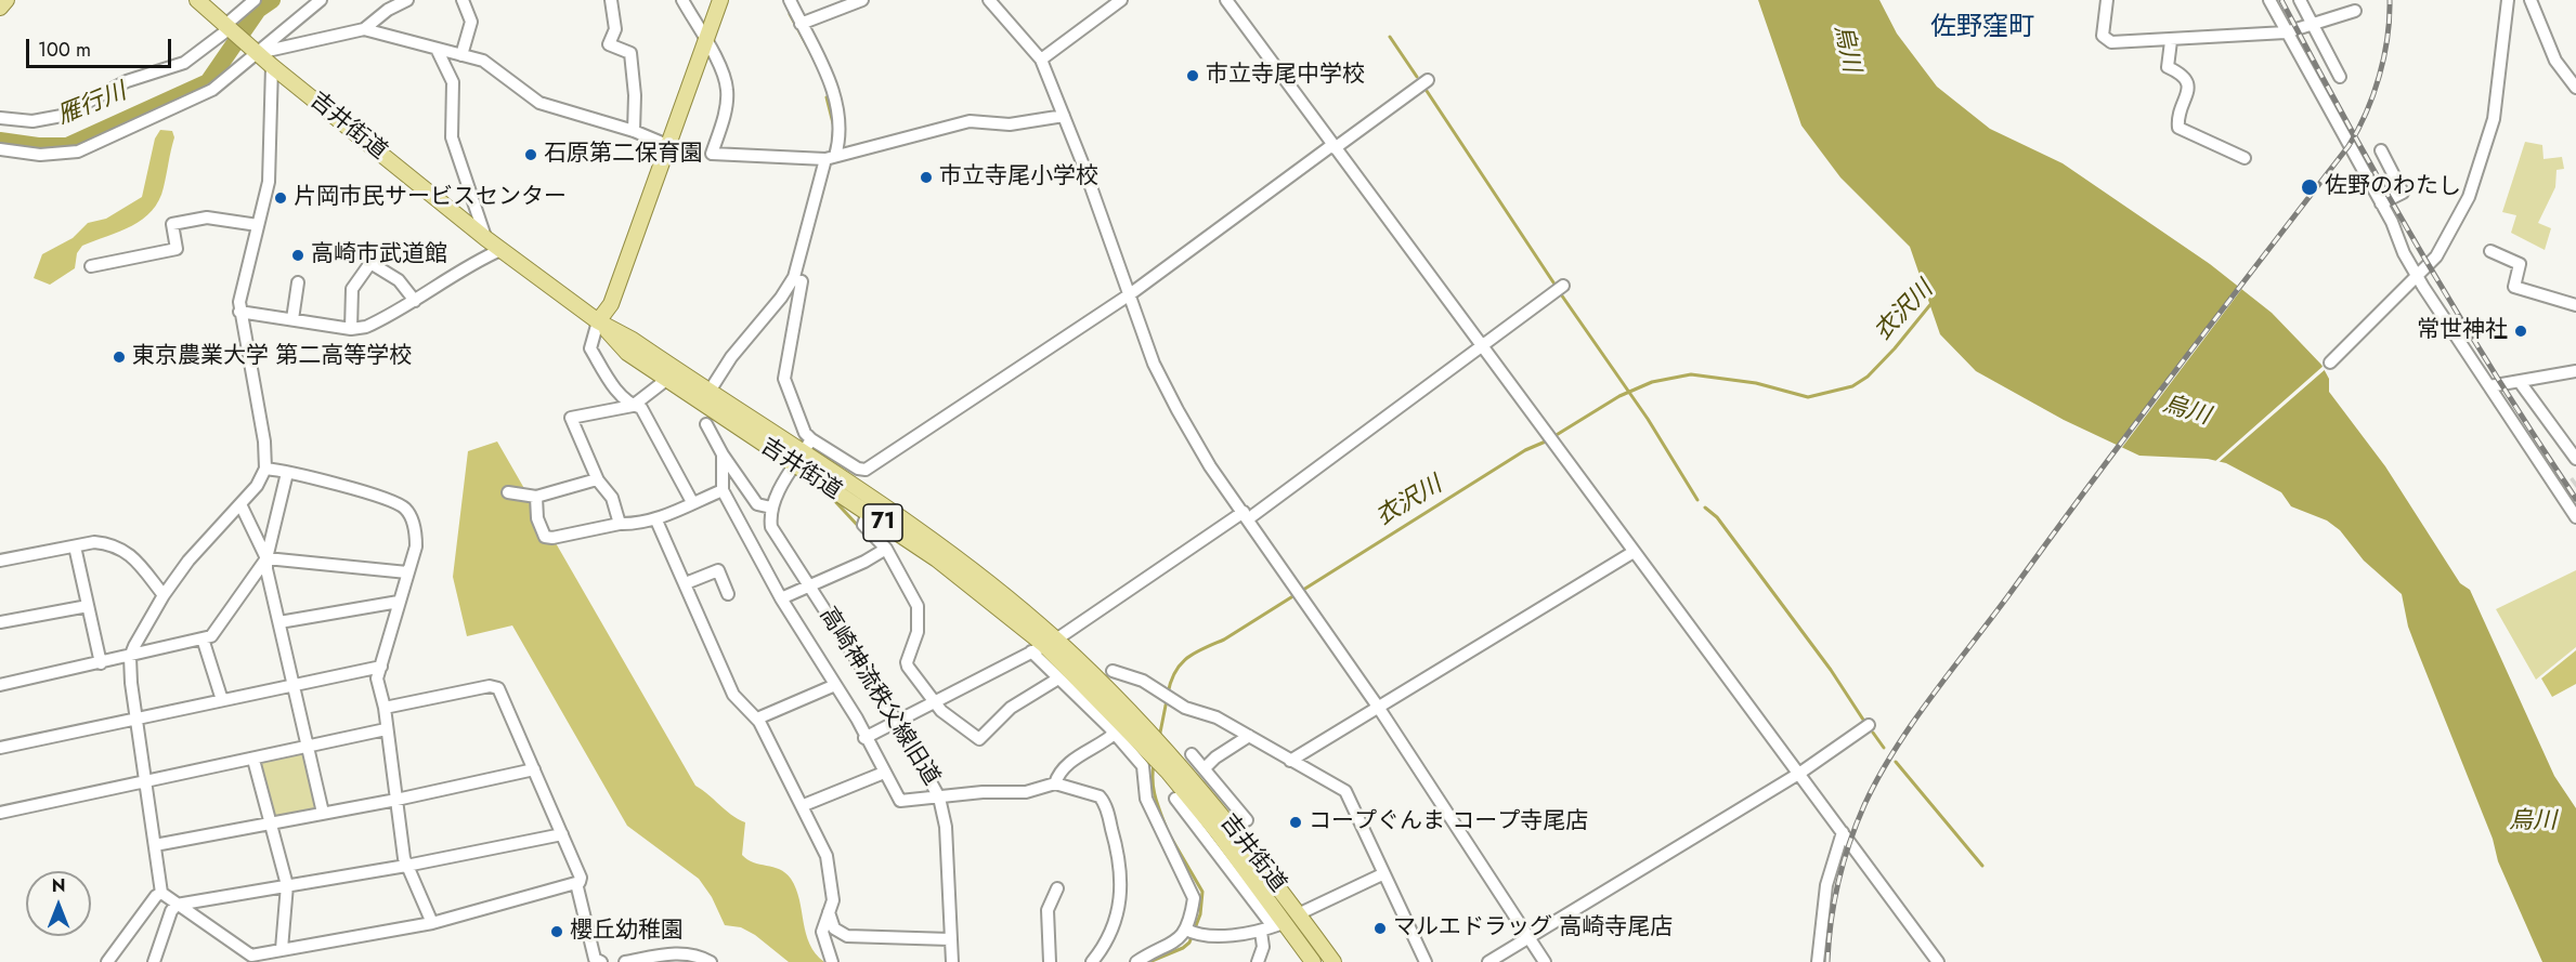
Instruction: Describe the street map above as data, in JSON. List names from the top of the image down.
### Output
{
  "streets": {
    "main road": ["吉井街道", "71"],
    "street": ["高崎神流秩父線旧道"]
  },
  "crossings": [
    ["吉井街道", "71"]
  ],
  "districts": ["佐野窪町"],
  "water": ["烏川", "雁行川", "衣沢川"],
  "places": [
    "市立寺尾中学校",
    "石原第二保育園",
    "市立寺尾小学校",
    "佐野のわたし",
    "片岡市民サービスセンター",
    "高崎市武道館",
    "常世神社",
    "東京農業大学 第二高等学校",
    "コープぐんま コープ寺尾店",
    "マルエドラッグ 高崎寺尾店",
    "櫻丘幼稚園"
  ],
  "scale_bar": "100 m",
  "north": "top"
}
